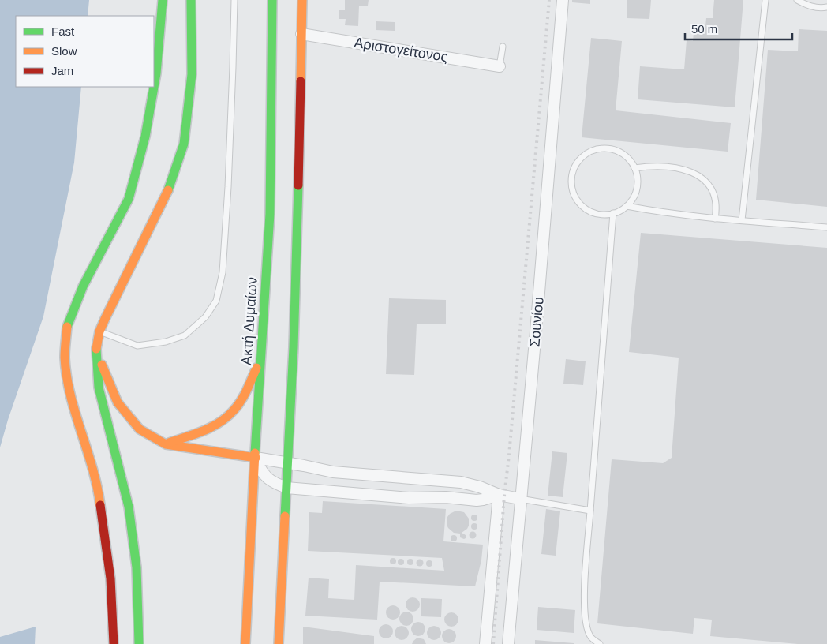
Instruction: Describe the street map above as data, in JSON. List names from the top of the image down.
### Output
{
  "streets": {
    "main road": ["Ακτή Δυμαίων"],
    "street": ["Αριστογείτονος", "Σουνίου"]
  },
  "legend": ["Fast", "Slow", "Jam"],
  "scale_bar": "50 m"
}
